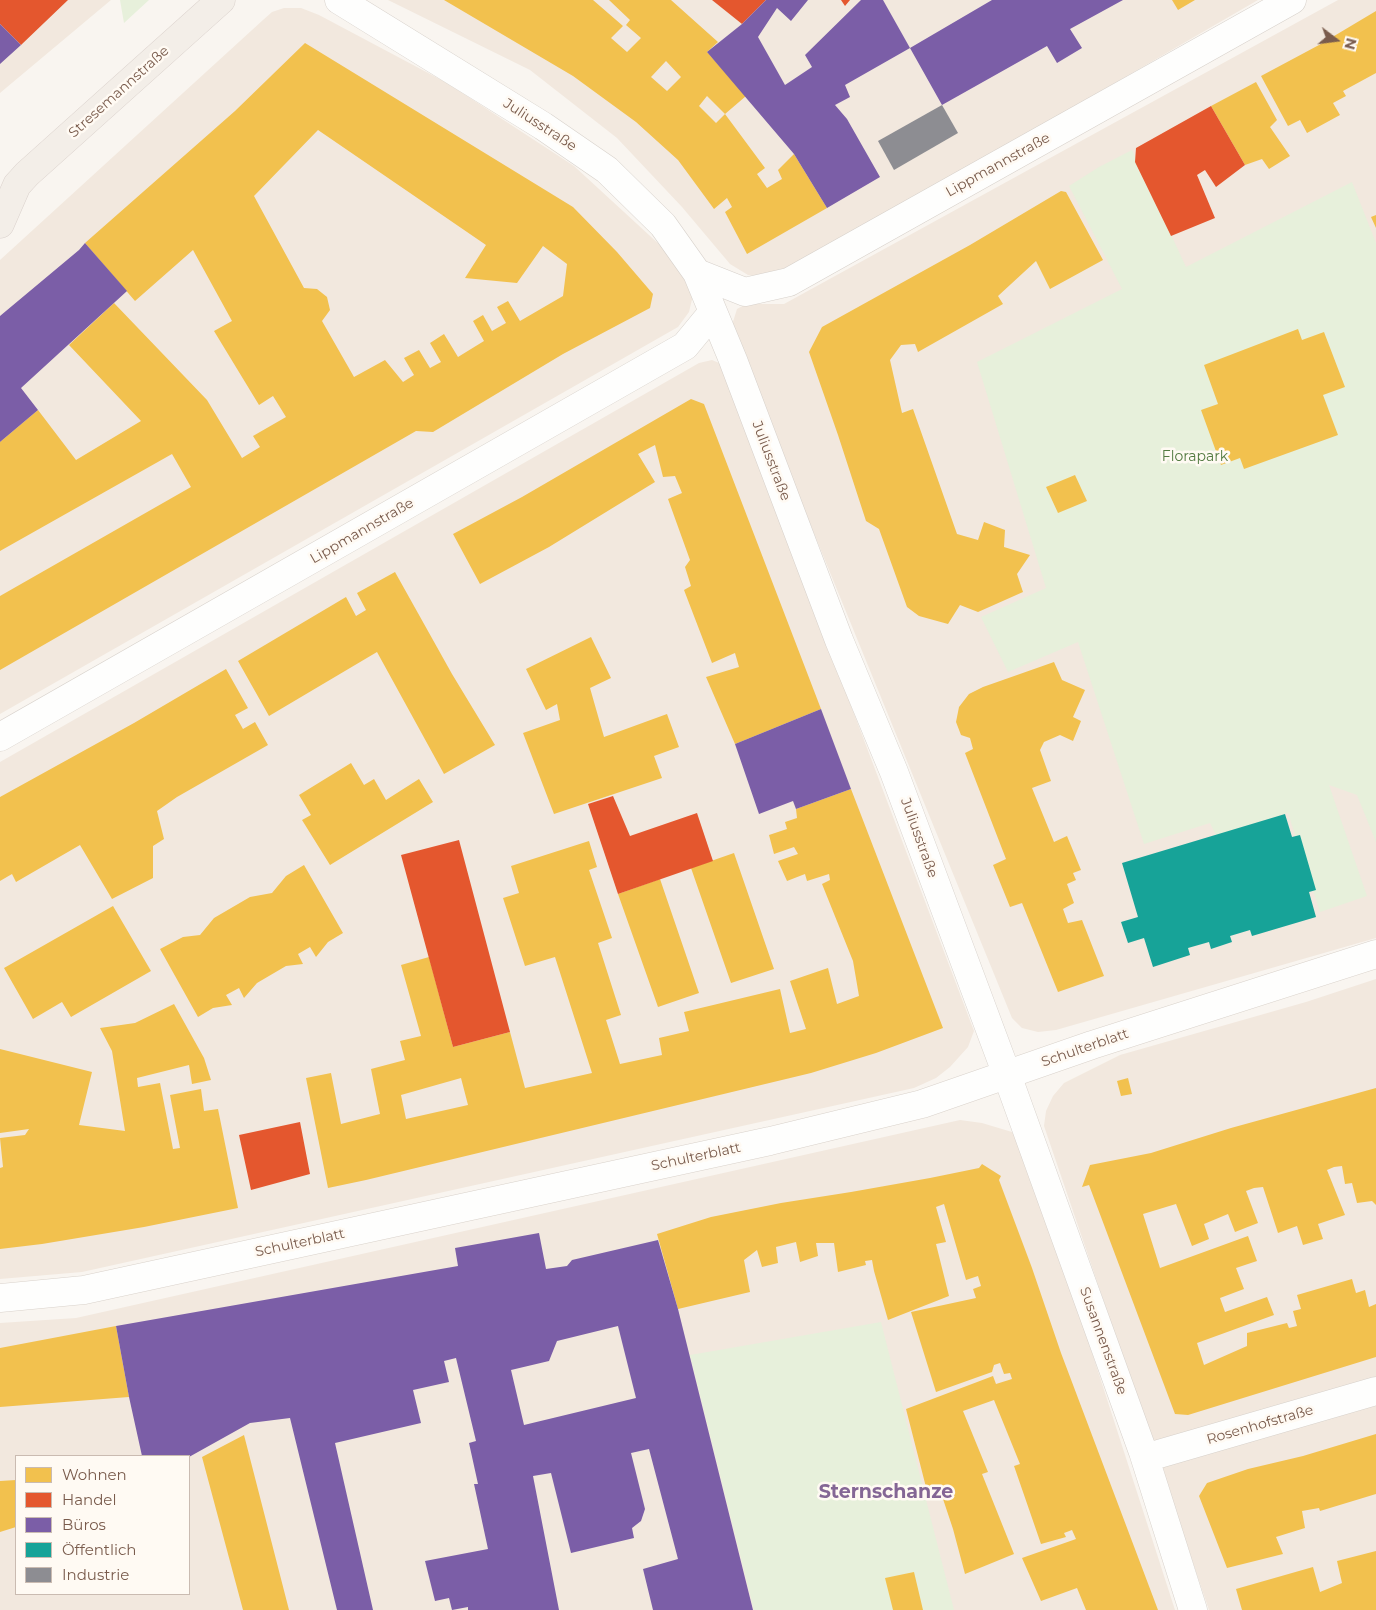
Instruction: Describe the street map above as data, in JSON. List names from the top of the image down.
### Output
{
  "streets": {
    "main road": ["Stresemannstraße"],
    "street": [
      "Juliusstraße",
      "Lippmannstraße",
      "Schulterblatt",
      "Susannenstraße",
      "Rosenhofstraße"
    ]
  },
  "crossings": [
    ["Juliusstraße", "Lippmannstraße"],
    ["Juliusstraße", "Schulterblatt"],
    ["Juliusstraße", "Susannenstraße"],
    ["Schulterblatt", "Susannenstraße"],
    ["Susannenstraße", "Rosenhofstraße"]
  ],
  "districts": ["Sternschanze"],
  "parks": ["Florapark"],
  "legend": [
    "Wohnen",
    "Handel",
    "Büros",
    "Öffentlich",
    "Industrie"
  ],
  "north": "right"
}
